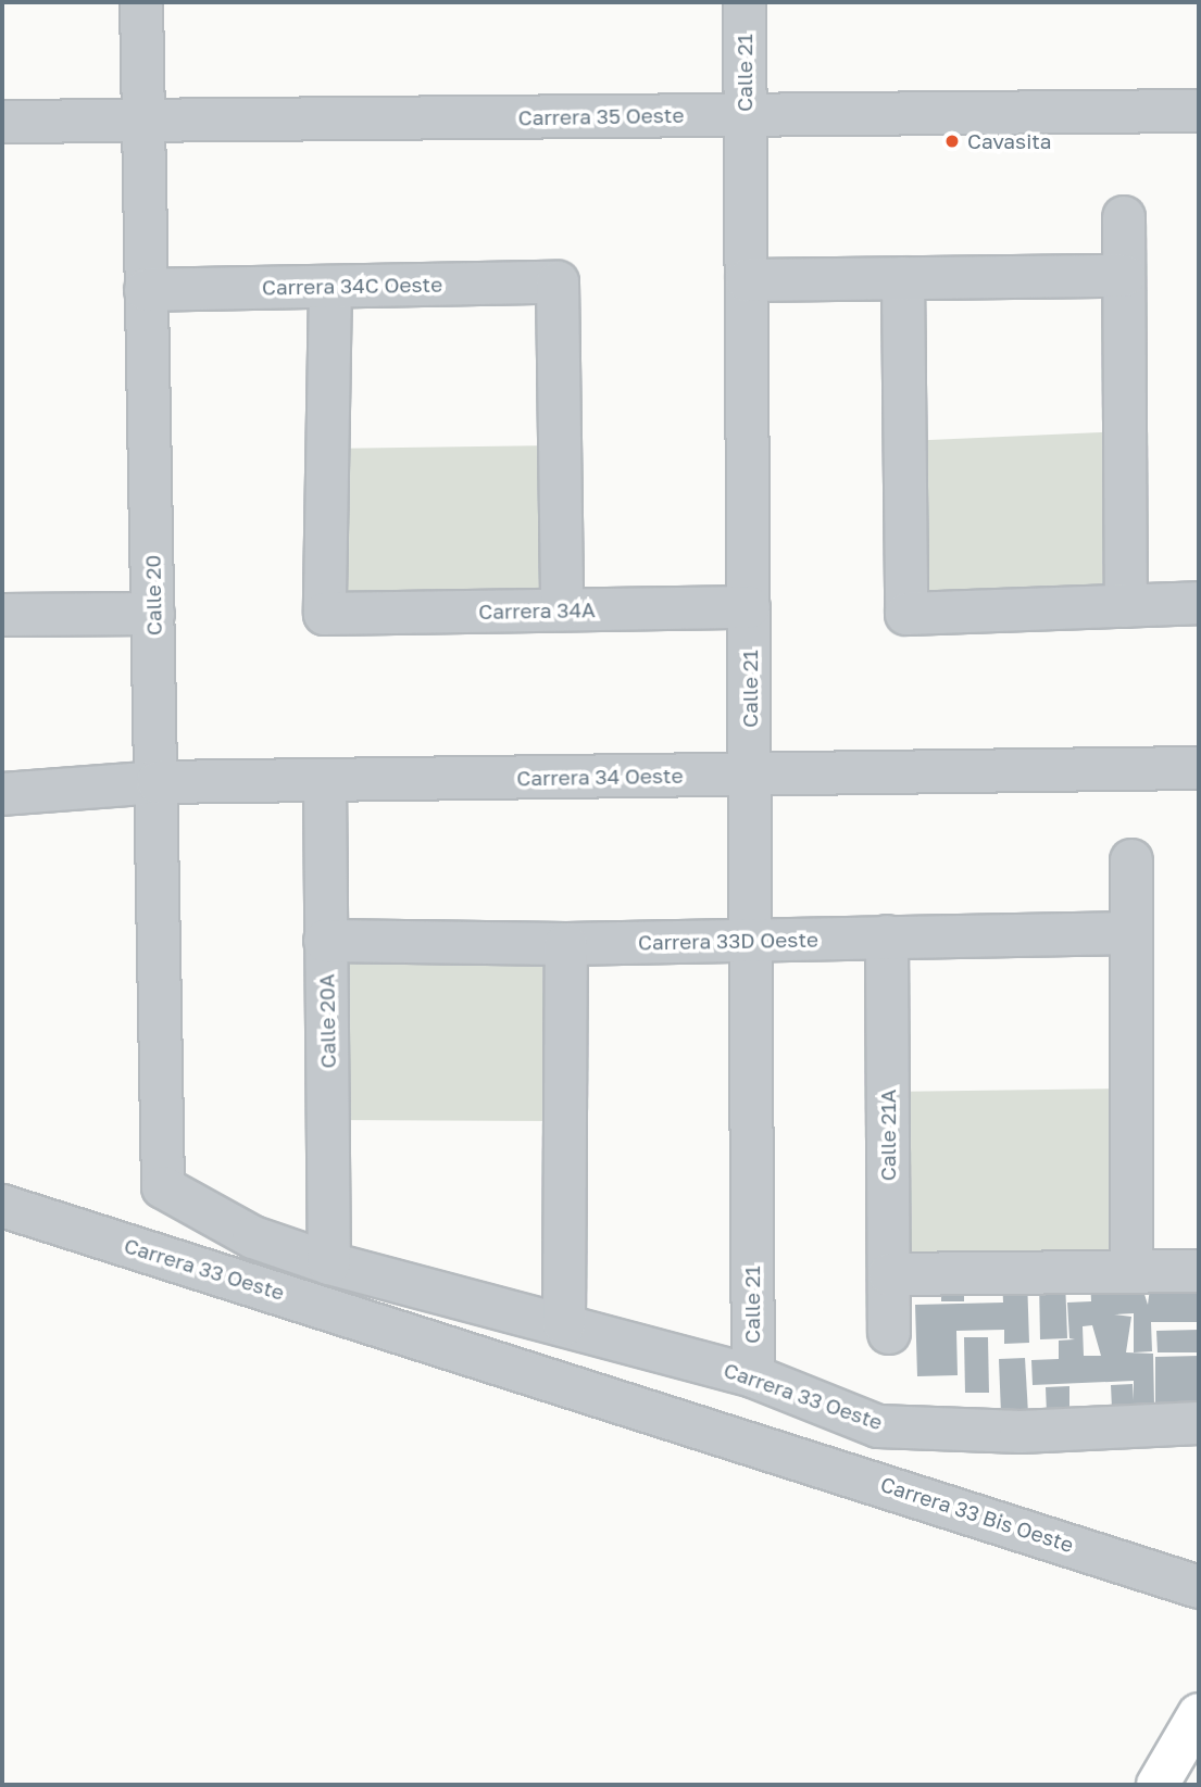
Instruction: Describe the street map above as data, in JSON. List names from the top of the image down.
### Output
{
  "streets": {
    "street": [
      "Calle 21",
      "Carrera 35 Oeste",
      "Carrera 34C Oeste",
      "Calle 20",
      "Carrera 34A",
      "Carrera 34 Oeste",
      "Carrera 33D Oeste",
      "Calle 20A",
      "Calle 21A",
      "Carrera 33 Oeste",
      "Carrera 33 Bis Oeste"
    ]
  },
  "crossings": [
    ["Calle 21", "Carrera 35 Oeste"],
    ["Calle 21", "Carrera 34A"],
    ["Calle 21", "Carrera 34 Oeste"],
    ["Calle 21", "Carrera 33D Oeste"],
    ["Calle 21", "Carrera 33 Oeste"],
    ["Carrera 35 Oeste", "Calle 20"],
    ["Carrera 34C Oeste", "Calle 20"],
    ["Carrera 34C Oeste", "Carrera 34A"],
    ["Calle 20", "Carrera 34 Oeste"],
    ["Calle 20", "Carrera 33 Oeste"],
    ["Carrera 34 Oeste", "Calle 20A"],
    ["Carrera 33D Oeste", "Calle 20A"],
    ["Carrera 33D Oeste", "Calle 21A"],
    ["Calle 20A", "Carrera 33 Oeste"],
    ["Carrera 33 Oeste", "Carrera 33 Bis Oeste"]
  ],
  "places": ["Cavasita"]
}
